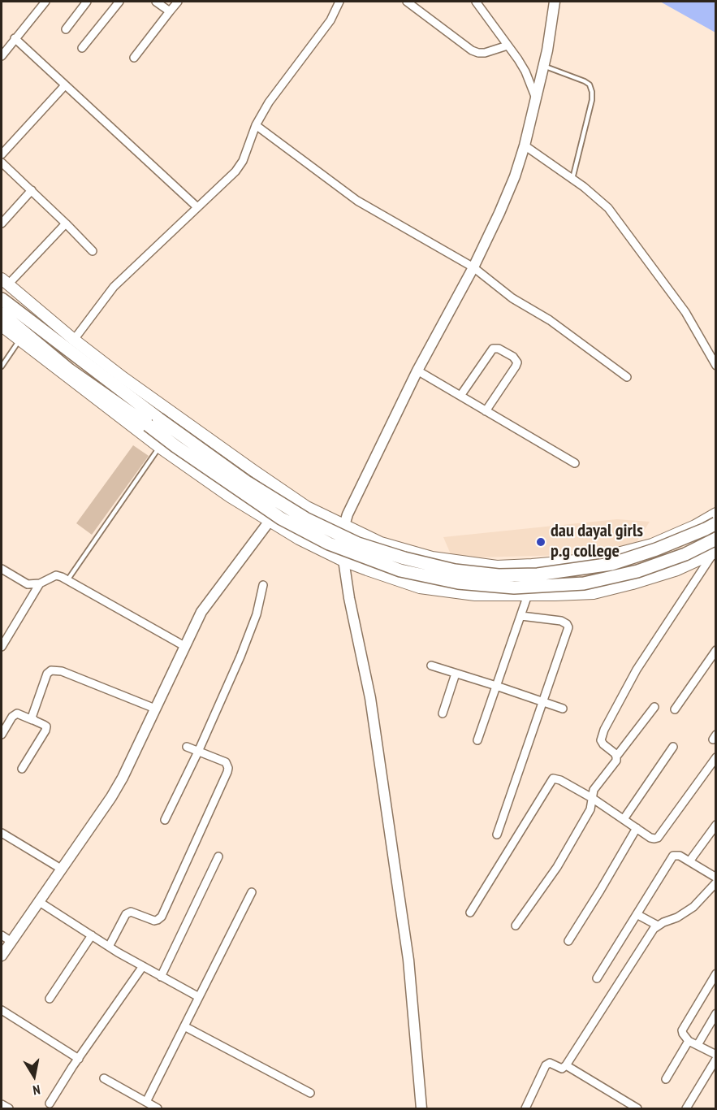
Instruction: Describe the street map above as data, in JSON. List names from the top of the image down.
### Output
{
  "places": ["dau dayal girls p.g college"],
  "north": "bottom"
}
